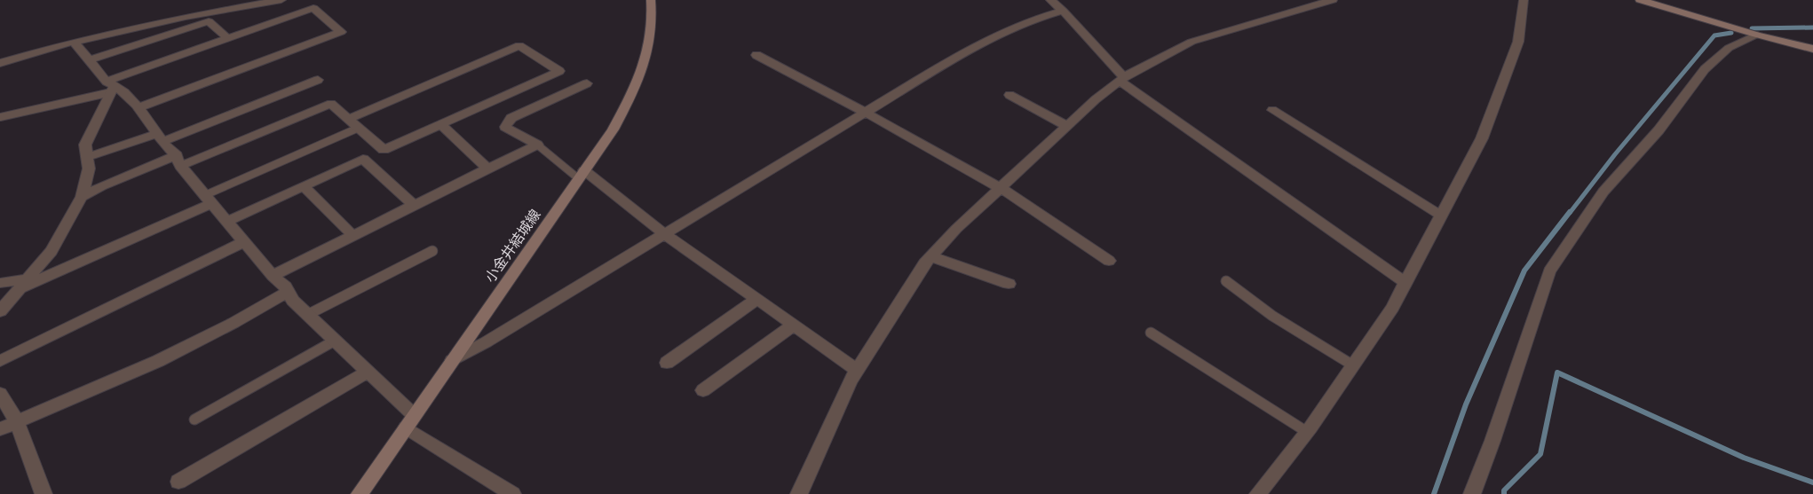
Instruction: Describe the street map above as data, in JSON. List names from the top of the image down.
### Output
{
  "streets": {
    "main road": ["小金井結城線"]
  }
}
